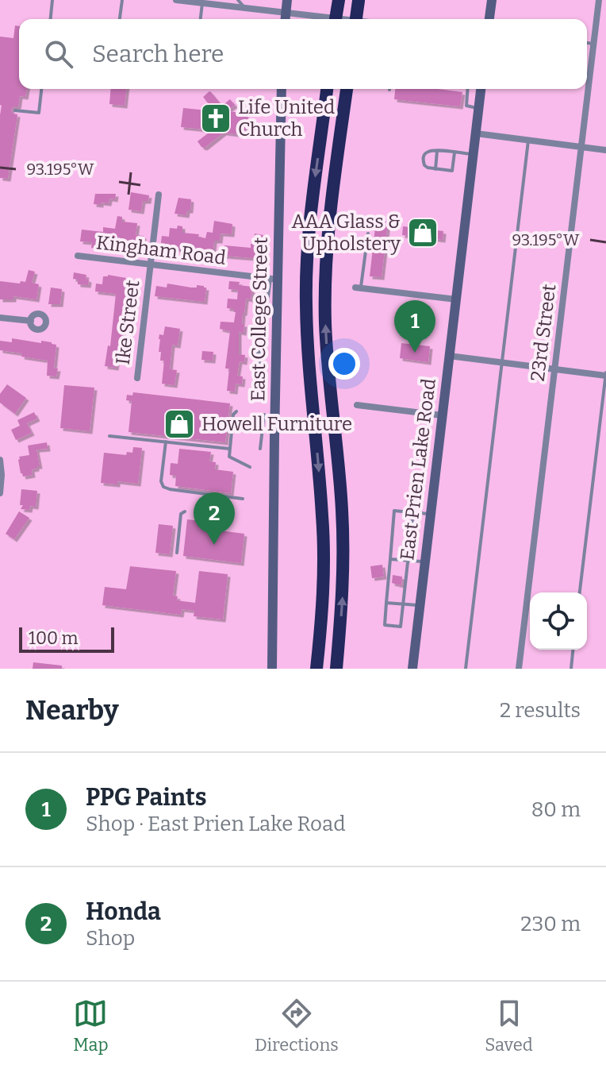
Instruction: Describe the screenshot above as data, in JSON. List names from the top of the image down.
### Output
{
  "streets": {
    "street": [
      "Kingham Road",
      "East College Street",
      "Ike Street",
      "23rd Street",
      "East Prien Lake Road"
    ]
  },
  "crossings": [
    ["Kingham Road", "East College Street"],
    ["Kingham Road", "Ike Street"]
  ],
  "places": {
    "church": ["Life United Church"],
    "shop": ["AAA Glass & Upholstery", "Howell Furniture"]
  },
  "scale_bar": "100 m",
  "page": {
    "search": "Search here",
    "pins": ["1", "2"],
    "scale": "100 m",
    "heading": ["Nearby", "2 results"],
    "list": [
      {
        "mark": "1",
        "name": "PPG Paints",
        "note": "Shop · East Prien Lake Road",
        "value": "80 m"
      },
      {
        "mark": "2",
        "name": "Honda",
        "note": "Shop",
        "value": "230 m"
      }
    ],
    "nav": ["Map", "Directions", "Saved"]
  },
  "coordinates": ["93.195°W"]
}
